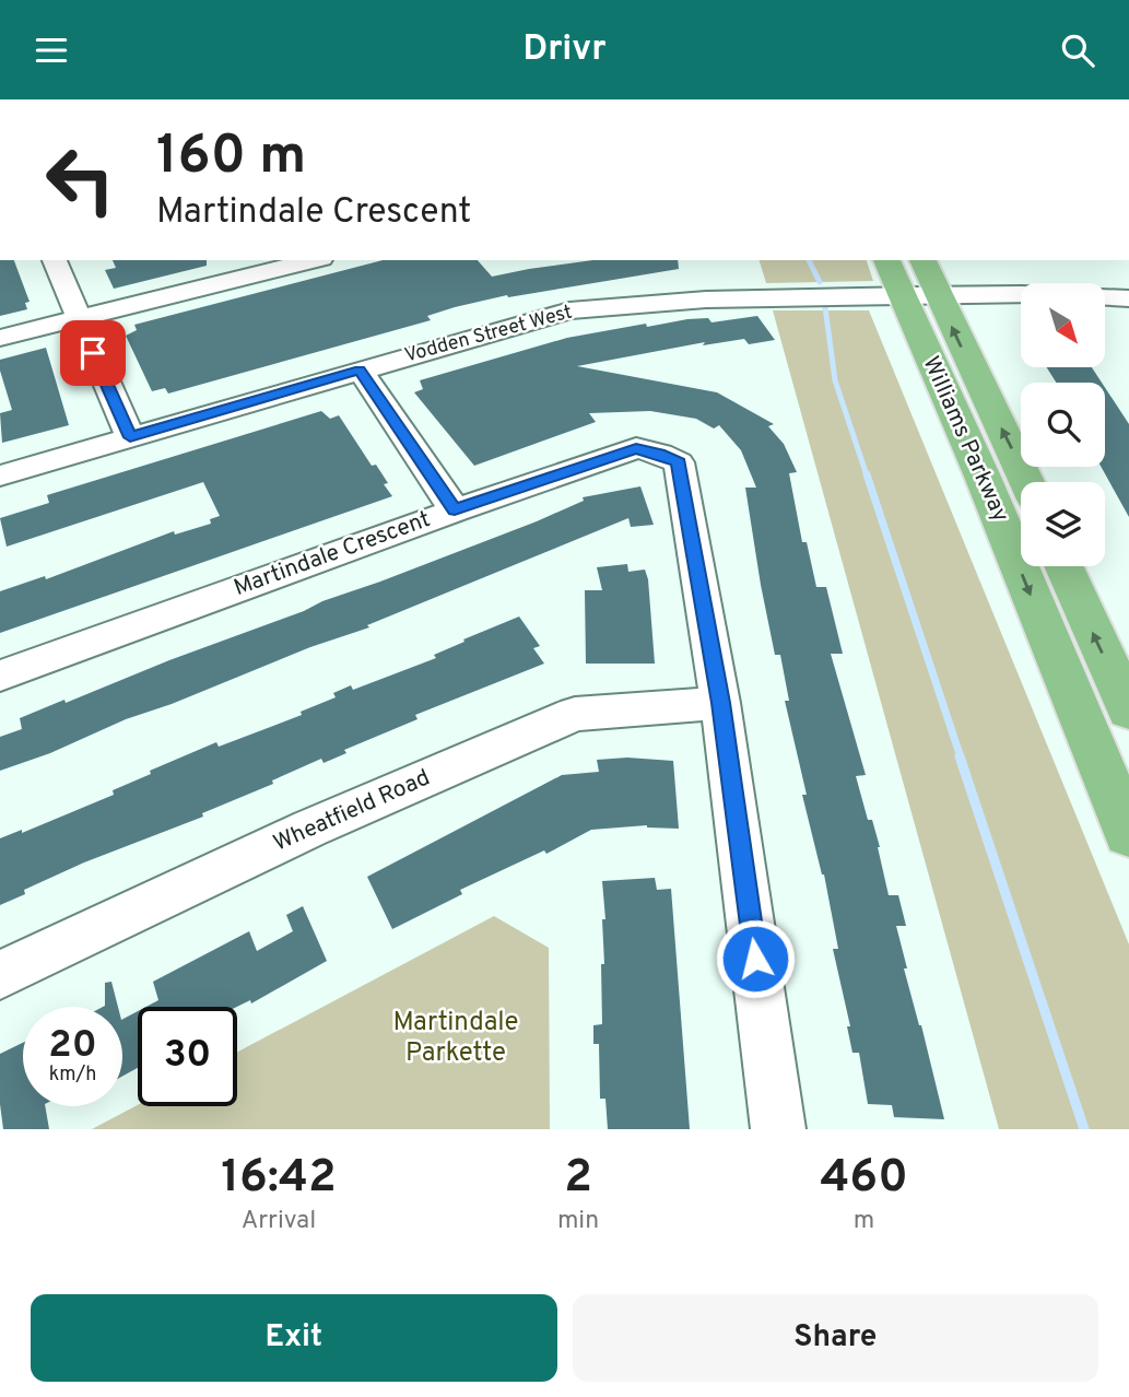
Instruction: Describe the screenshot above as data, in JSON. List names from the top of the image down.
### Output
{
  "streets": {
    "main road": ["Williams Parkway"],
    "street": ["Vodden Street West", "Martindale Crescent", "Wheatfield Road"]
  },
  "crossings": [
    ["Vodden Street West", "Williams Parkway"],
    ["Martindale Crescent", "Wheatfield Road"]
  ],
  "parks": ["Martindale Parkette"],
  "north": "bottom right",
  "page": {
    "header": "Drivr",
    "turn": ["160 m", "Martindale Crescent"],
    "speed": "20 km/h",
    "limit": "30",
    "eta": [
      "16:42",
      "Arrival",
      "2",
      "min",
      "460",
      "m"
    ],
    "buttons": ["Exit", "Share"]
  }
}
